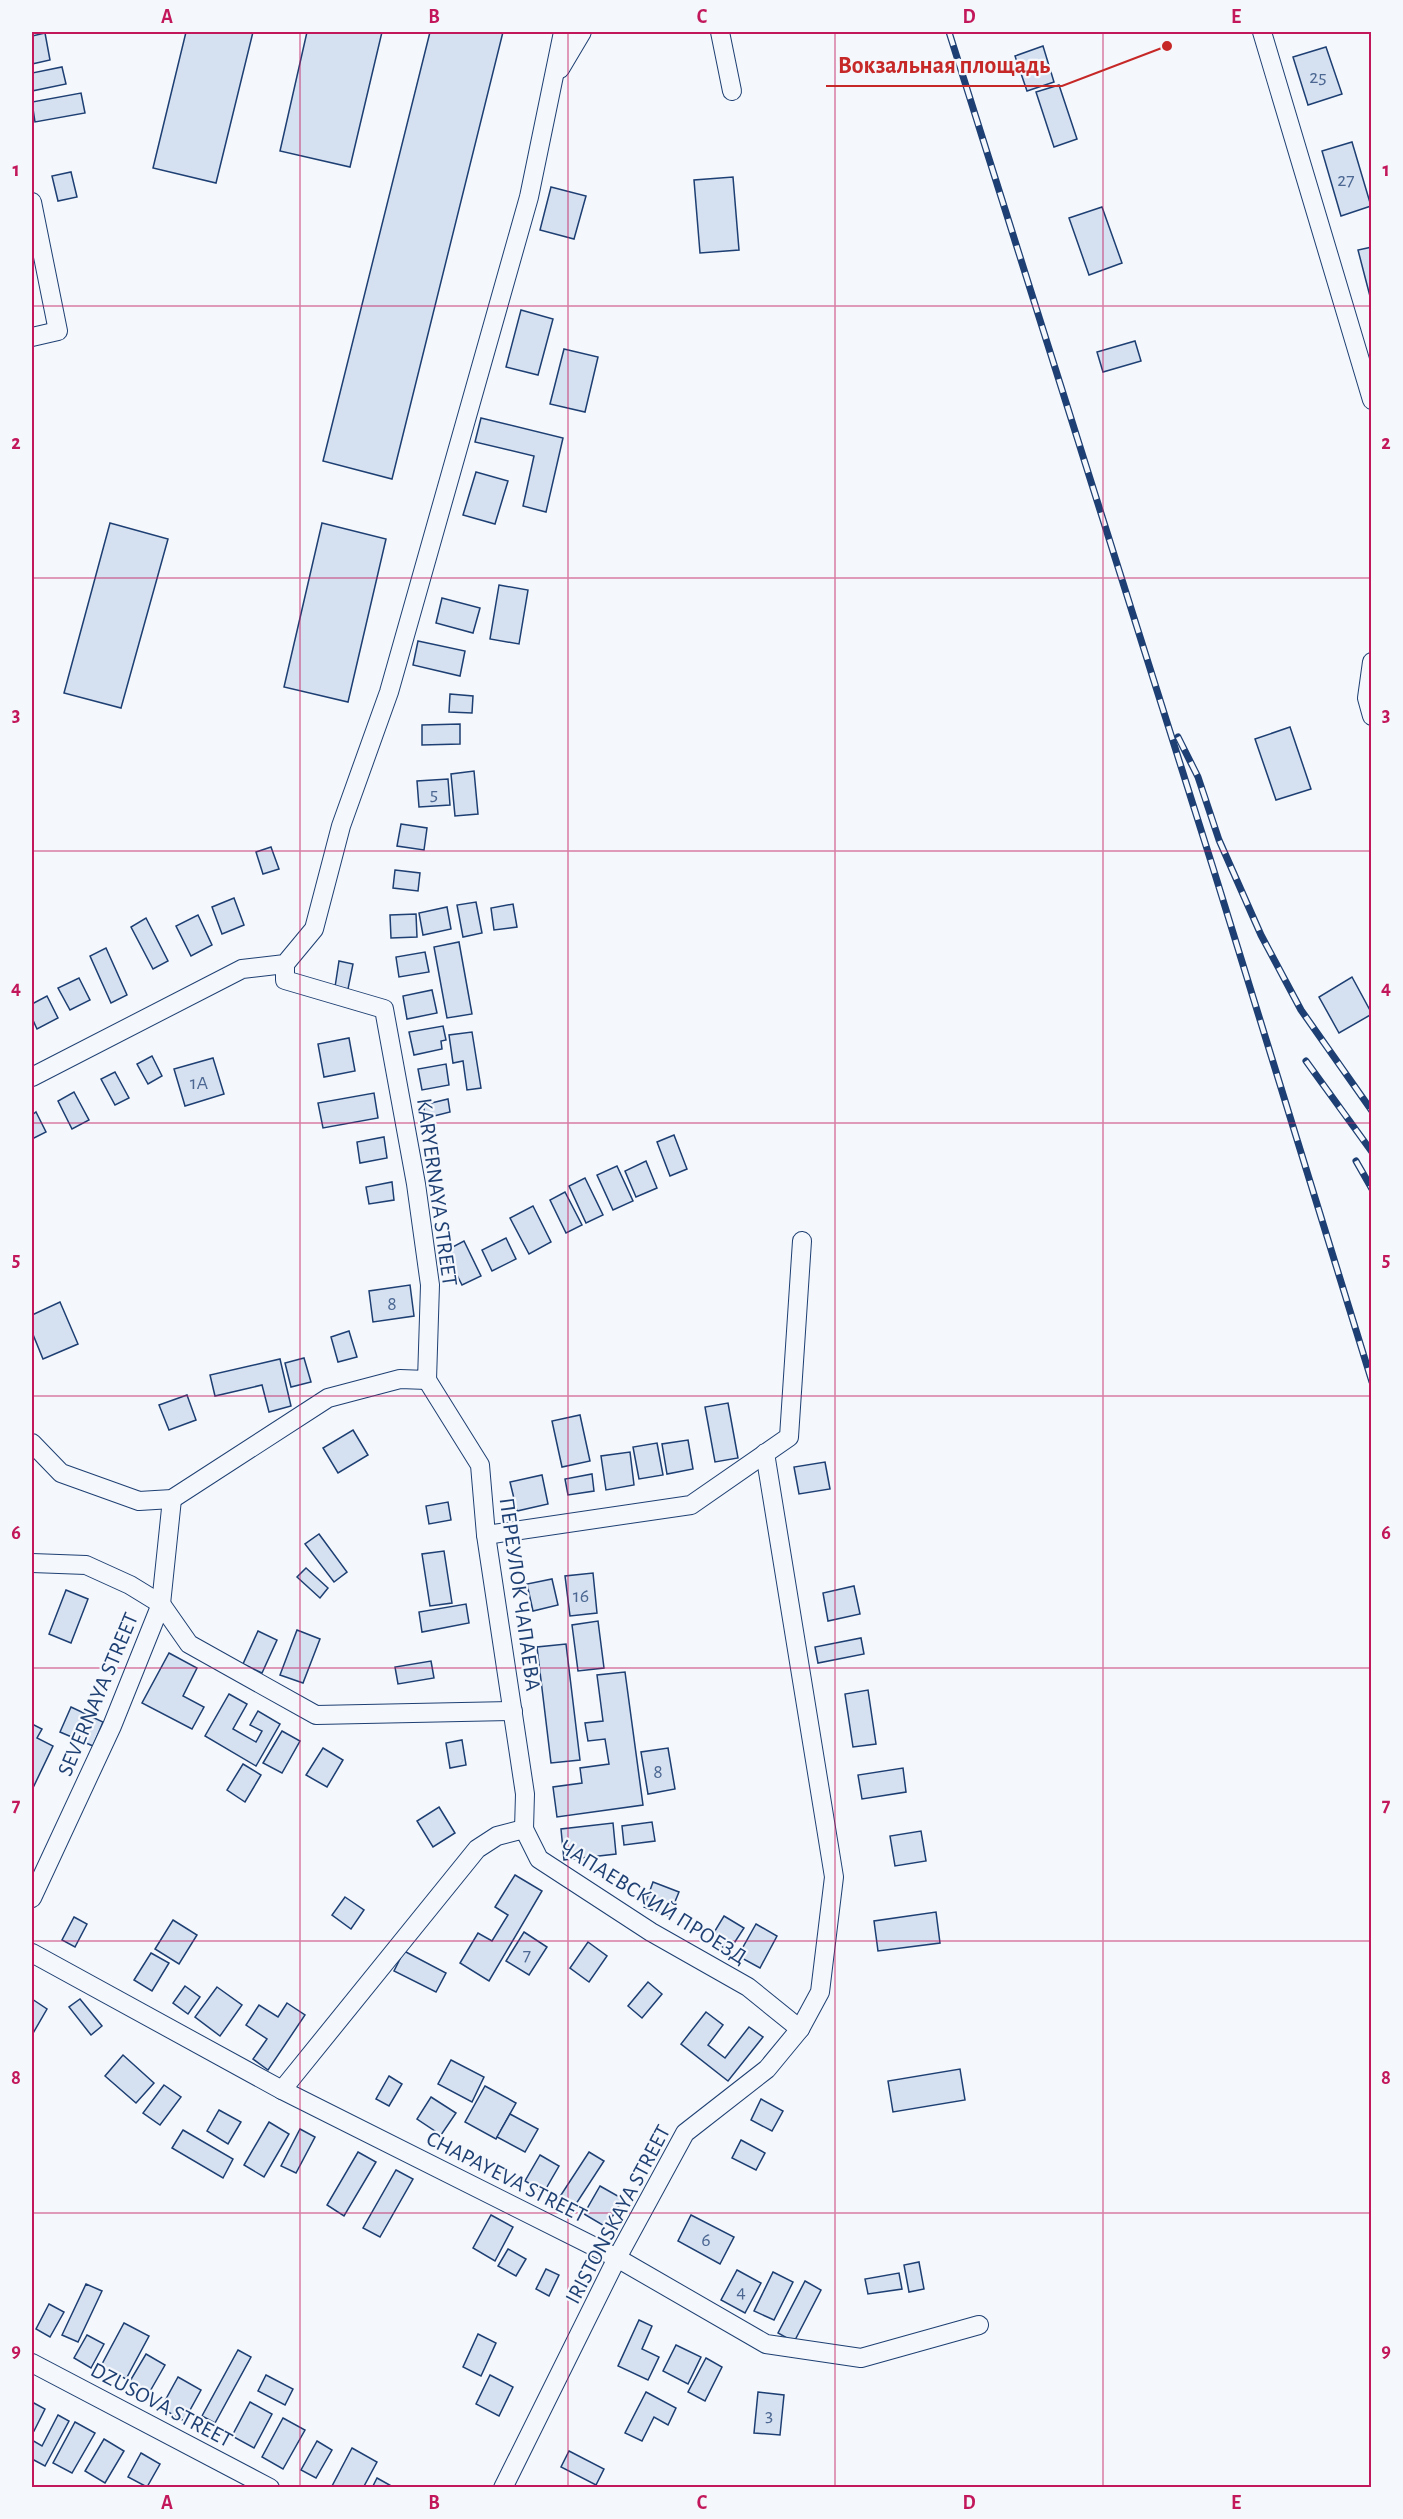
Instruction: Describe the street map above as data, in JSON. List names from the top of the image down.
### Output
{
  "streets": {
    "street": [
      "KARYERNAYA STREET",
      "ПЕРЕУЛОК ЧАПАЕВА",
      "SEVERNAYA STREET",
      "ЧАПАЕВСКИЙ ПРОЕЗД",
      "CHAPAYEVA STREET",
      "IRISTONSKAYA STREET",
      "DZUSOVA STREET"
    ]
  },
  "crossings": [
    ["KARYERNAYA STREET", "ПЕРЕУЛОК ЧАПАЕВА"],
    ["ПЕРЕУЛОК ЧАПАЕВА", "ЧАПАЕВСКИЙ ПРОЕЗД"],
    ["ЧАПАЕВСКИЙ ПРОЕЗД", "IRISTONSKAYA STREET"],
    ["CHAPAYEVA STREET", "IRISTONSKAYA STREET"]
  ],
  "places": ["Вокзальная площадь"],
  "house_numbers": [
    "25",
    "27",
    "5",
    "1А",
    "8",
    "16",
    "8",
    "7",
    "6",
    "4",
    "3"
  ],
  "grid": {
    "columns": [
      "A",
      "B",
      "C",
      "D",
      "E"
    ],
    "rows": [
      "1",
      "2",
      "3",
      "4",
      "5",
      "6",
      "7",
      "8",
      "9"
    ]
  }
}
